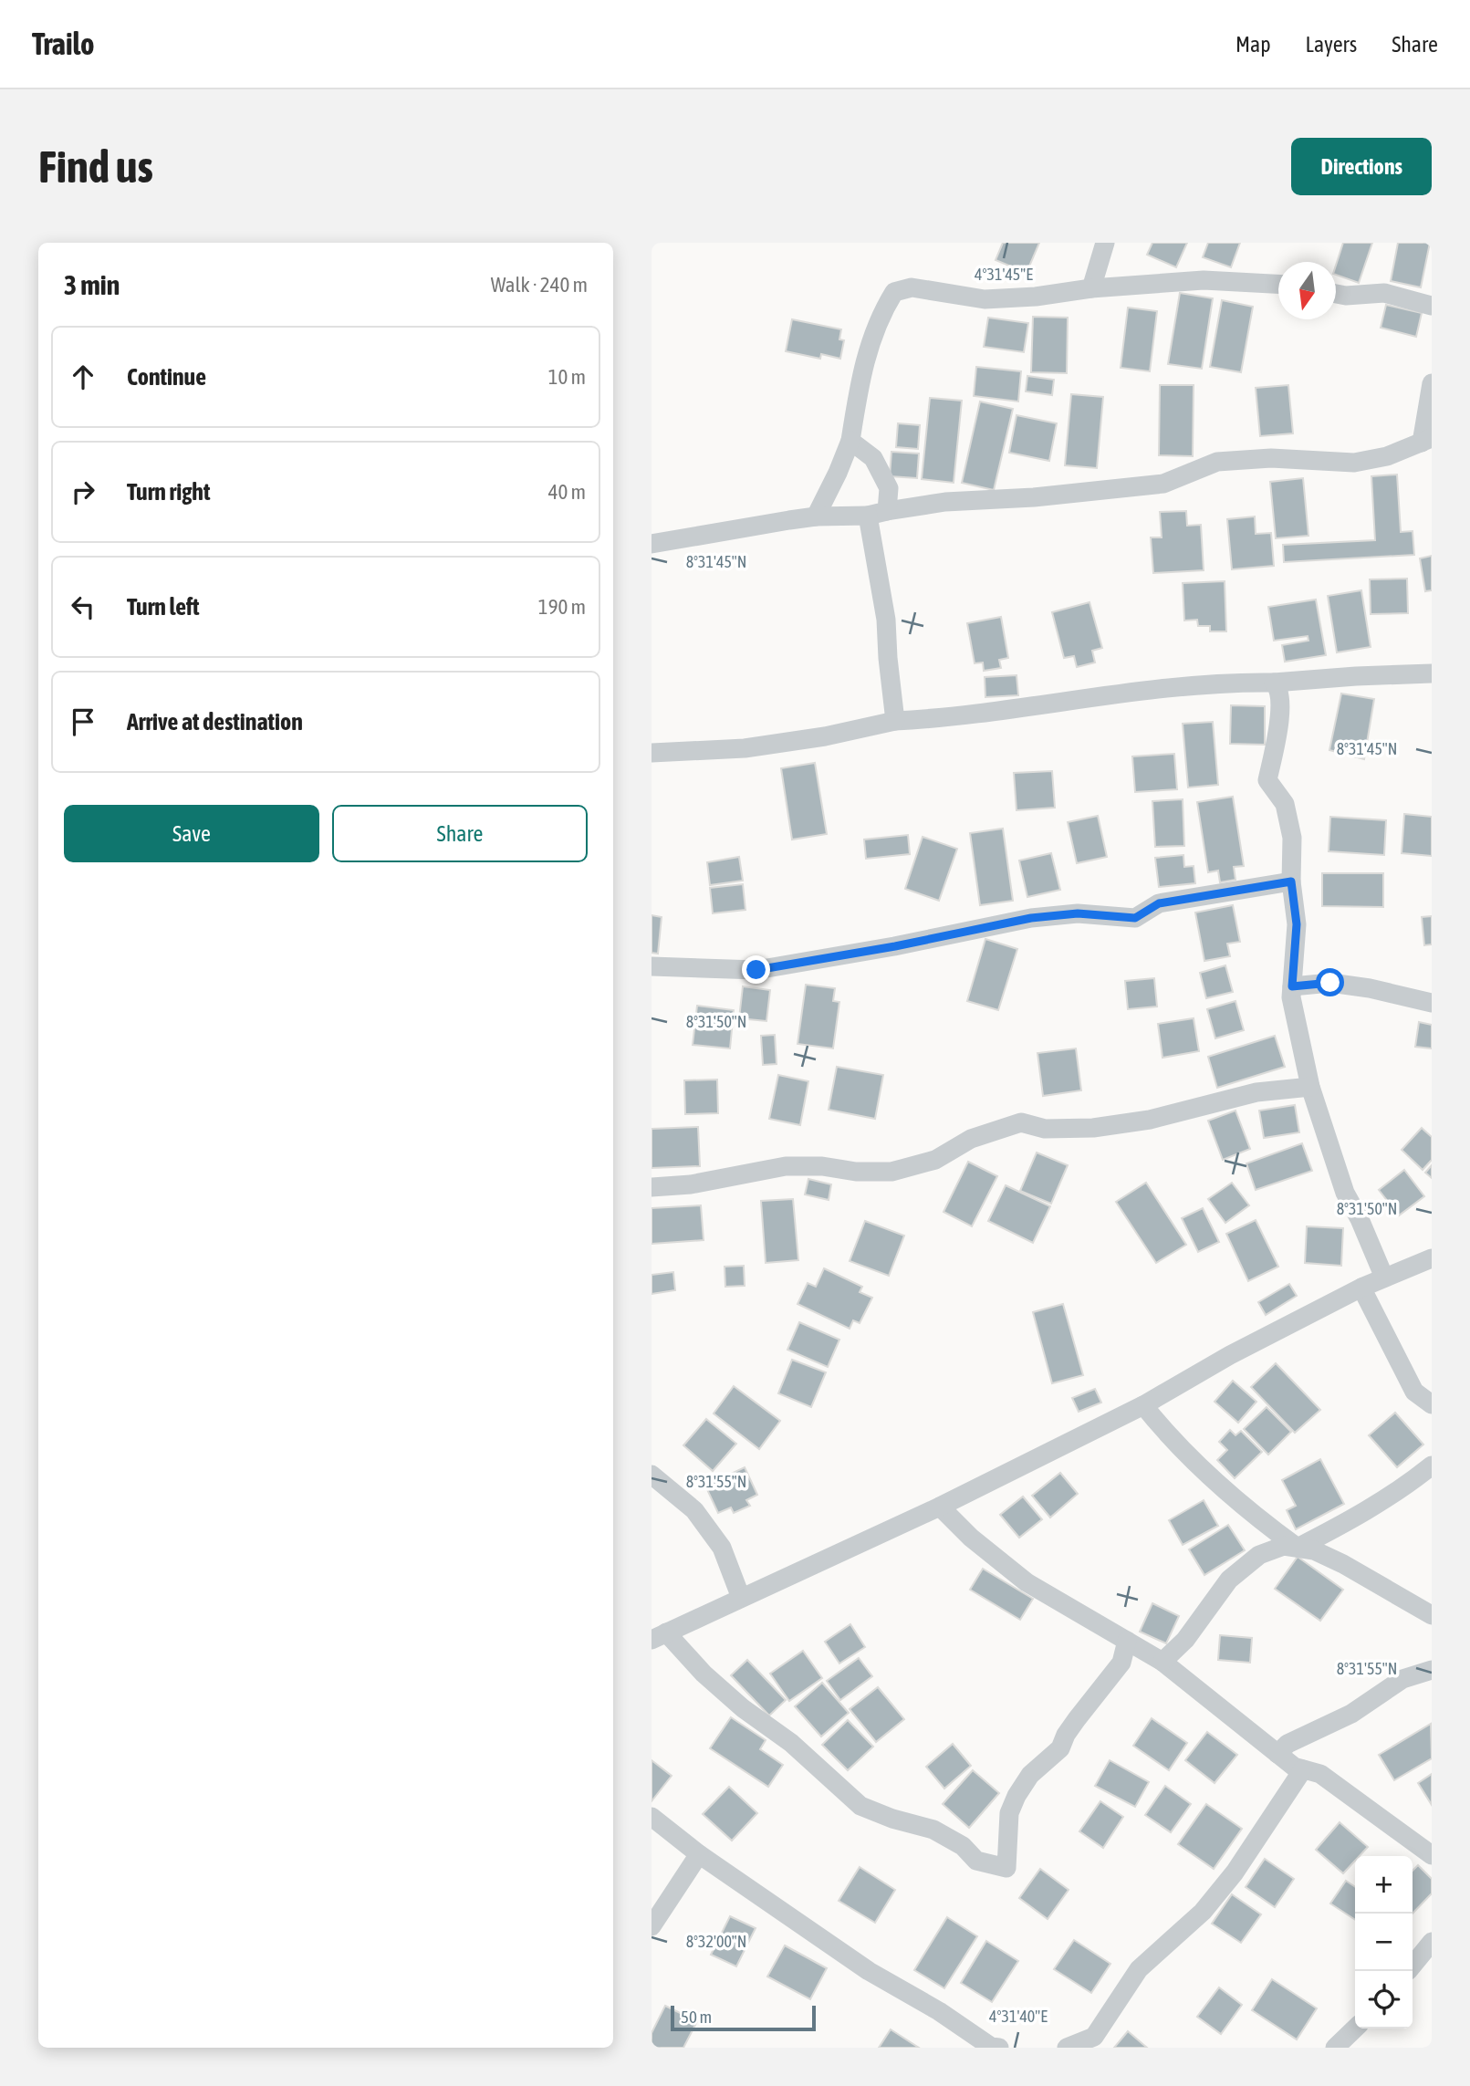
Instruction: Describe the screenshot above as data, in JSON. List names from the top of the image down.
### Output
{
  "scale_bar": "50 m",
  "north": "bottom",
  "page": {
    "header": "Trailo",
    "nav": ["Map", "Layers", "Share"],
    "buttons": [
      "Directions",
      ["Save", "Share"]
    ],
    "title": "Find us",
    "heading": ["3 min", "Walk · 240 m"],
    "list": [
      ["Continue", "10 m"],
      ["Turn right", "40 m"],
      ["Turn left", "190 m"],
      "Arrive at destination"
    ],
    "map_buttons": ["+", "−"],
    "scale": "50 m"
  },
  "coordinates": [
    "4°31'45\"E",
    "8°31'45\"N",
    "8°31'50\"N",
    "8°31'55\"N",
    "8°32'00\"N",
    "4°31'40\"E"
  ]
}
